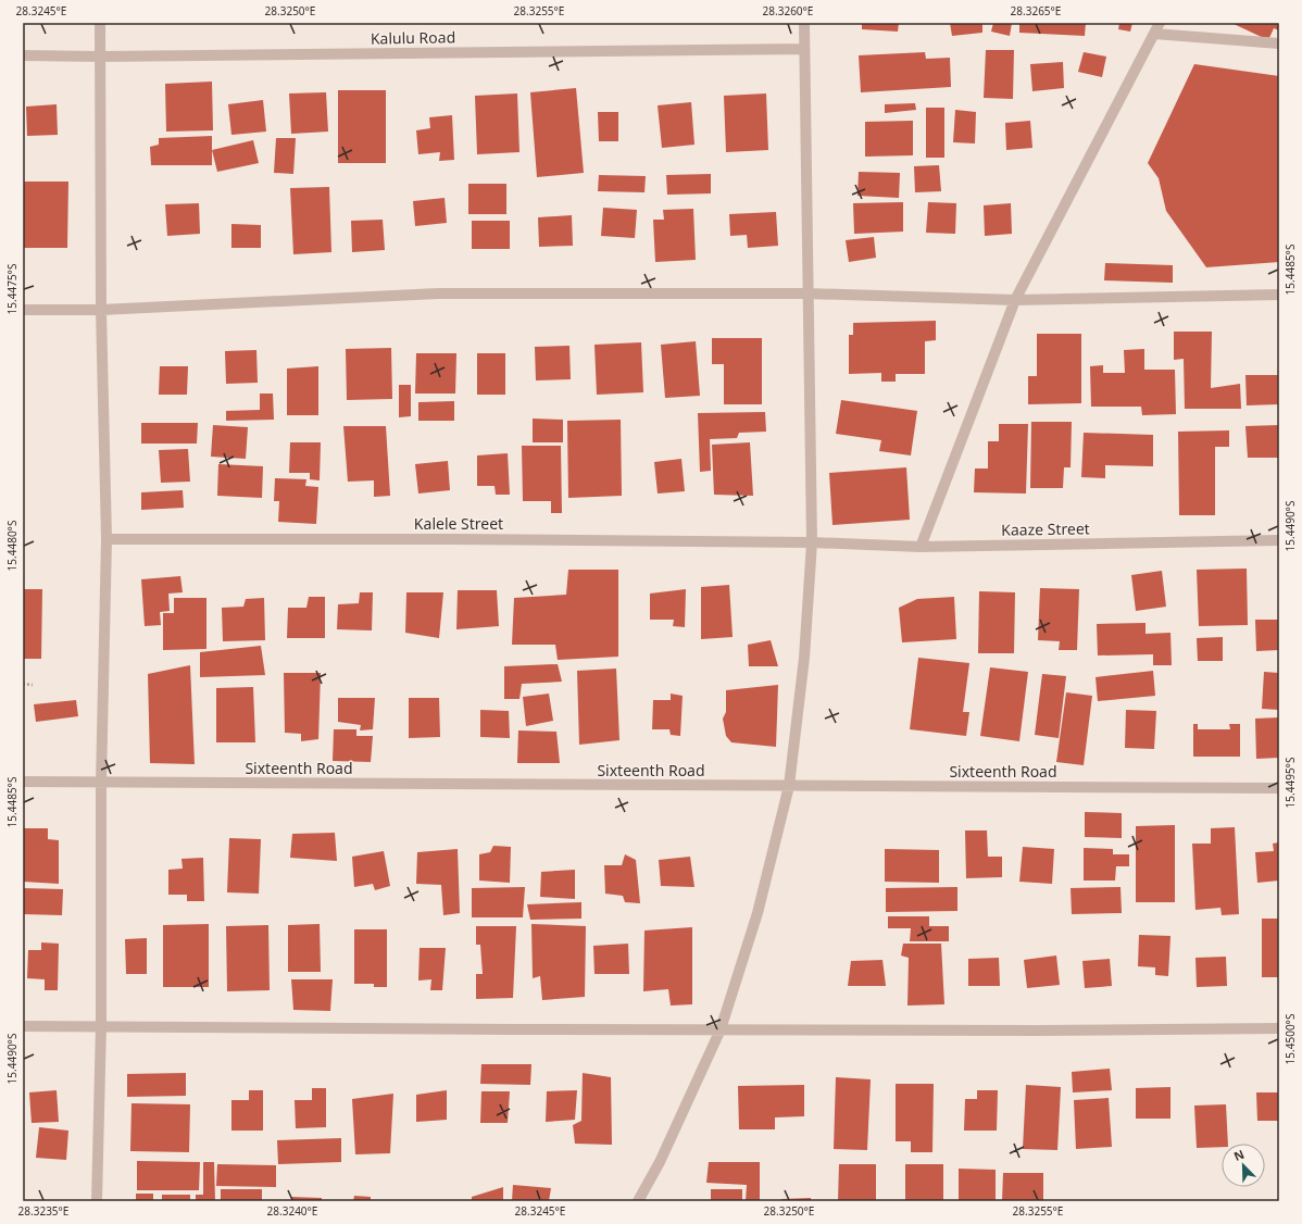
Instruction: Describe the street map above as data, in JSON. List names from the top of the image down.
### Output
{
  "streets": {
    "street": [
      "Kalulu Road",
      "Kalele Street",
      "Kaaze Street",
      "Sixteenth Road"
    ]
  },
  "crossings": [
    ["Kalele Street", "Kaaze Street"]
  ],
  "north": "top left",
  "coordinates": [
    "28.3245°E",
    "28.3250°E",
    "28.3255°E",
    "28.3260°E",
    "28.3265°E",
    "15.4485°S",
    "15.4475°S",
    "15.4490°S",
    "15.4480°S",
    "15.4495°S",
    "15.4500°S",
    "28.3235°E",
    "28.3240°E"
  ]
}
